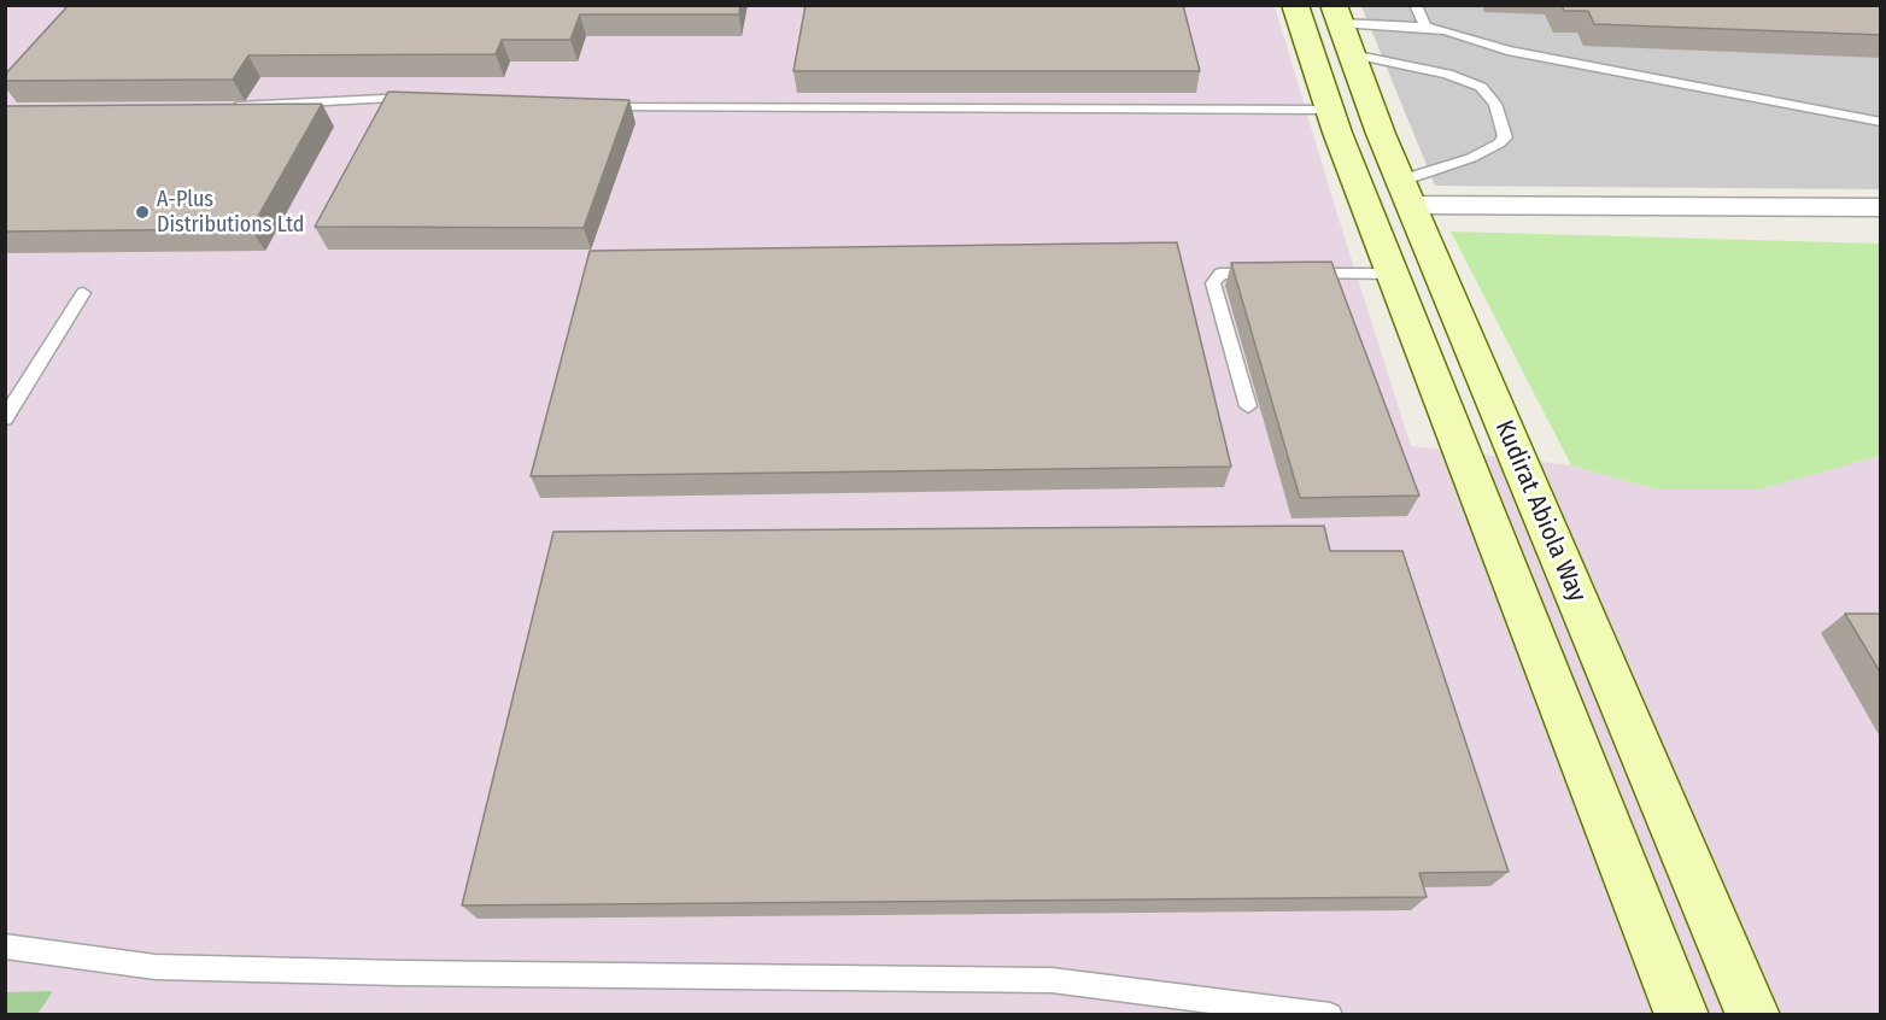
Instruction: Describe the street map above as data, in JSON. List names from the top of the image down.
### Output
{
  "streets": {
    "main road": ["Kudirat Abiola Way"]
  },
  "places": ["A-Plus Distributions Ltd"]
}
